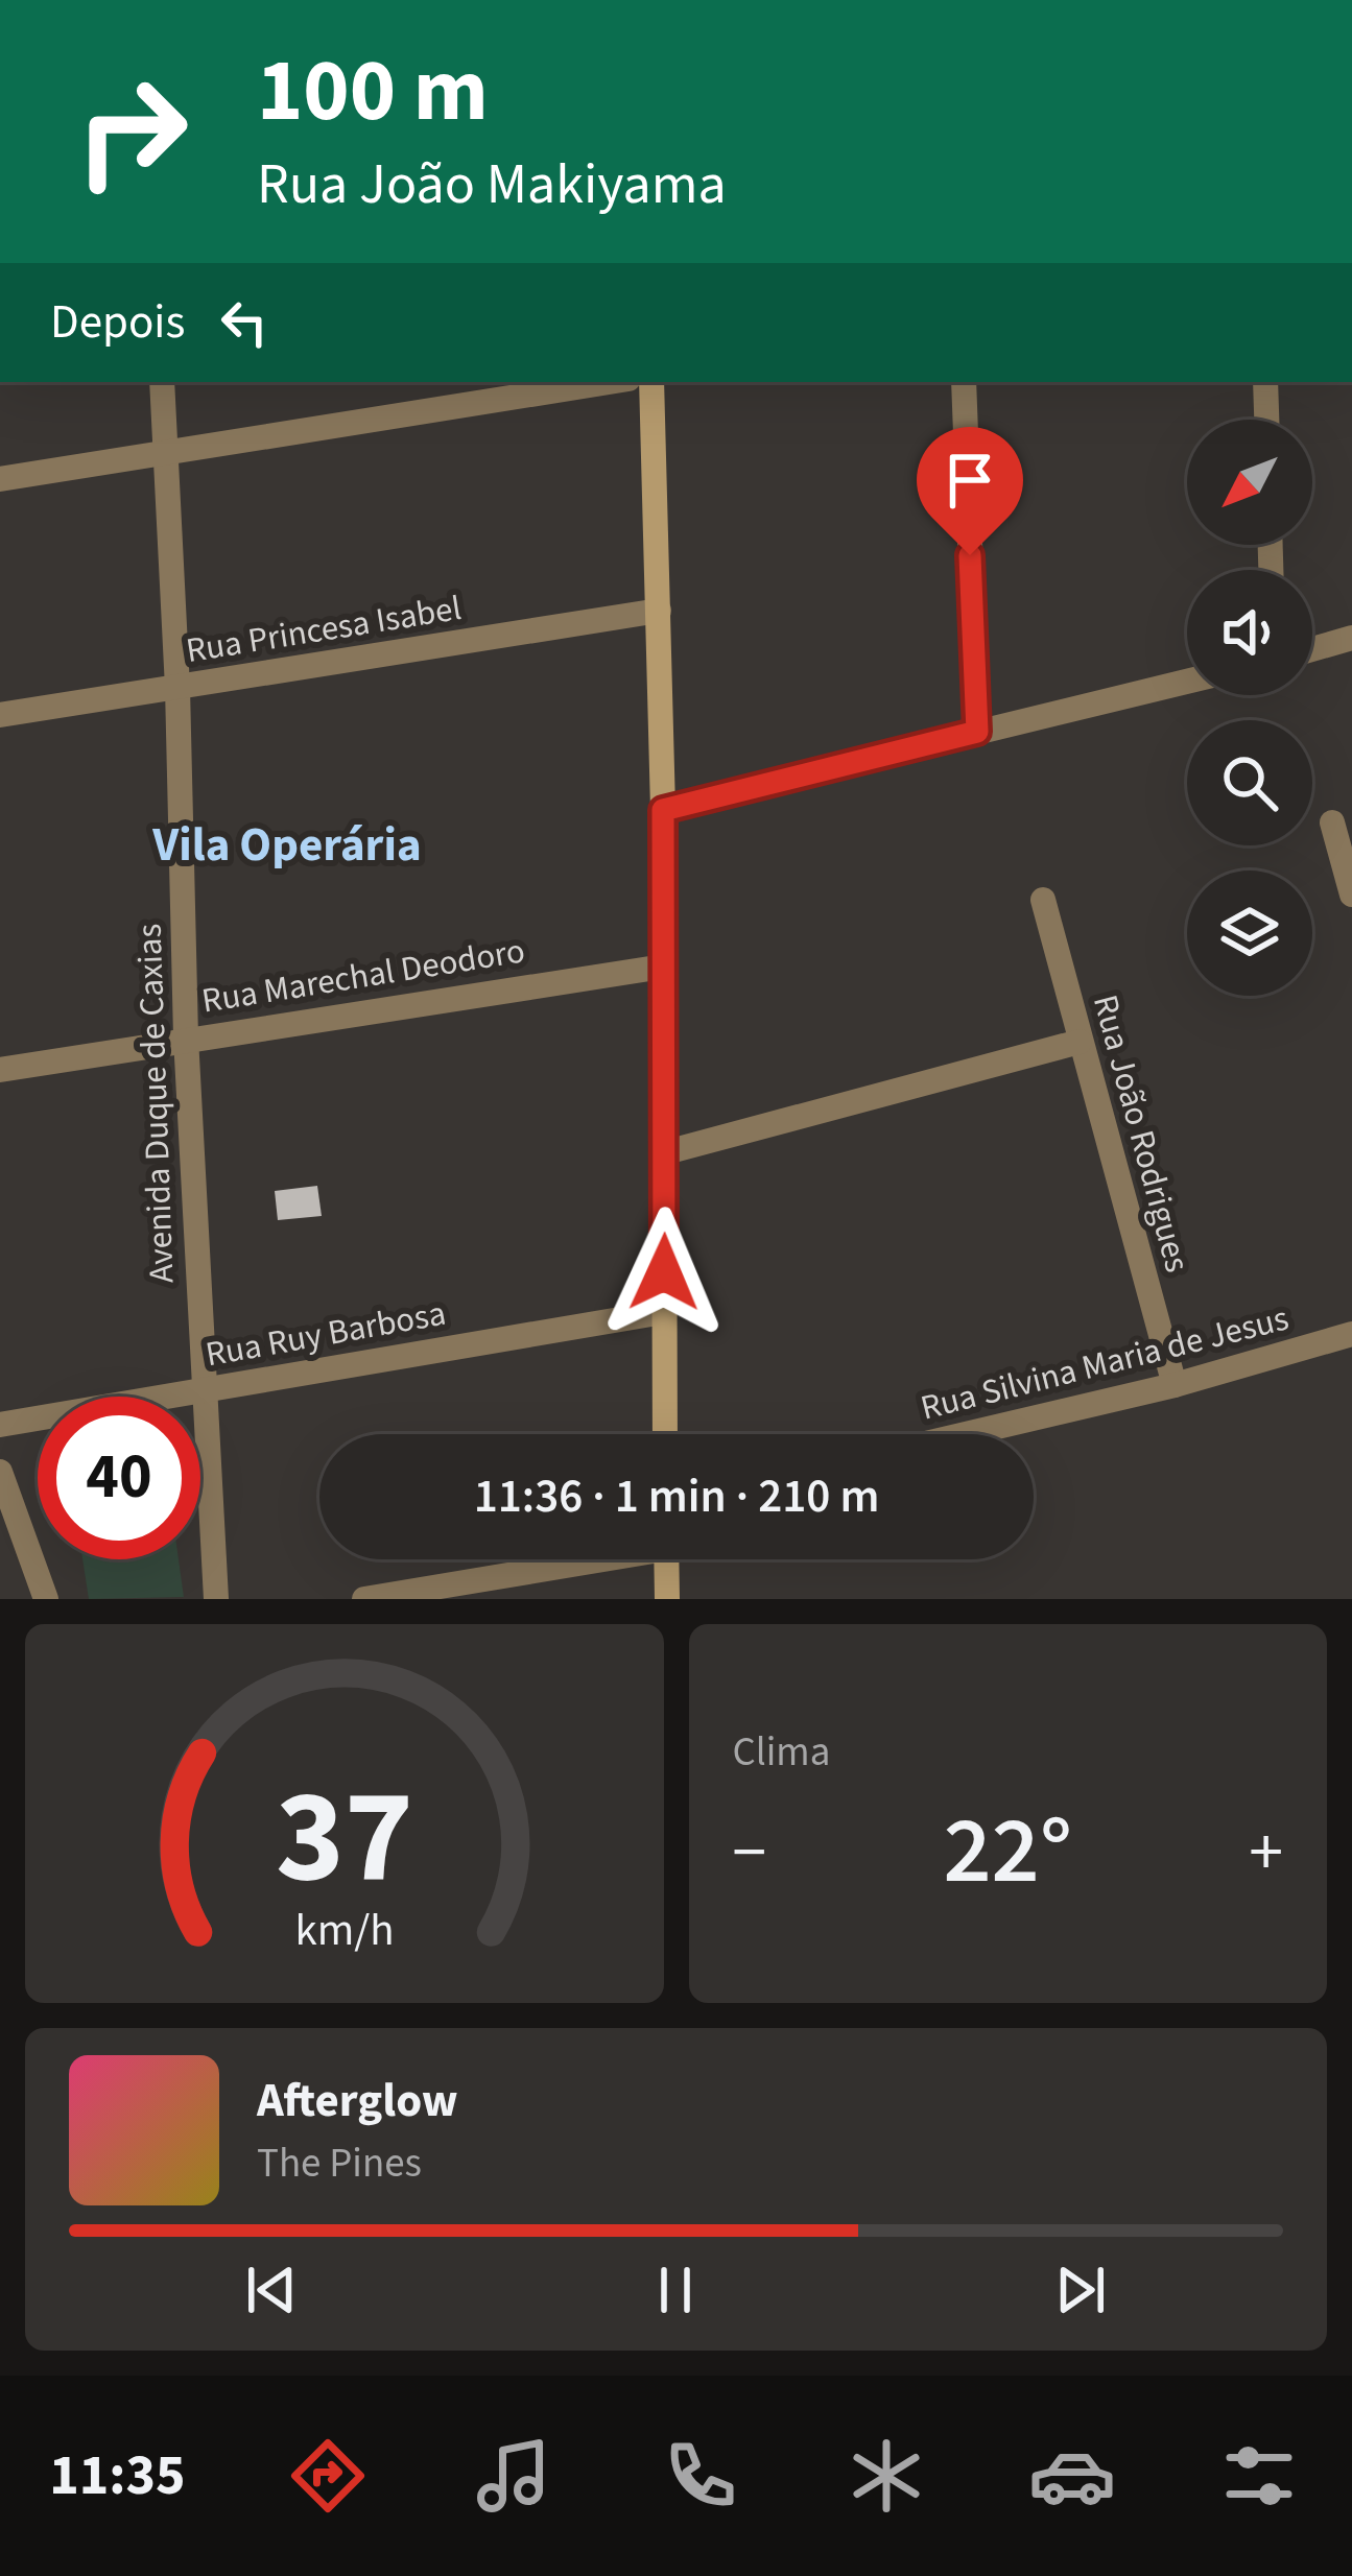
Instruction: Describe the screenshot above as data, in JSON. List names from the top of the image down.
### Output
{
  "streets": {
    "street": [
      "Rua Princesa Isabel",
      "Rua Marechal Deodoro",
      "Avenida Duque de Caxias",
      "Rua João Rodrigues",
      "Rua Ruy Barbosa",
      "Rua Silvina Maria de Jesus"
    ]
  },
  "crossings": [
    ["Rua Princesa Isabel", "Avenida Duque de Caxias"],
    ["Rua Marechal Deodoro", "Avenida Duque de Caxias"],
    ["Avenida Duque de Caxias", "Rua Ruy Barbosa"],
    ["Rua João Rodrigues", "Rua Silvina Maria de Jesus"]
  ],
  "districts": ["Vila Operária"],
  "north": "bottom left",
  "page": {
    "turn": ["100 m", "Rua João Makiyama"],
    "then": "Depois",
    "limit": "40",
    "trip": "11:36 · 1 min · 210 m",
    "tile": "Clima",
    "heat": ["−", "22°", "+"],
    "song": ["Afterglow", "The Pines"],
    "tabs": "11:35",
    "gauge": ["37", "km/h"]
  }
}
